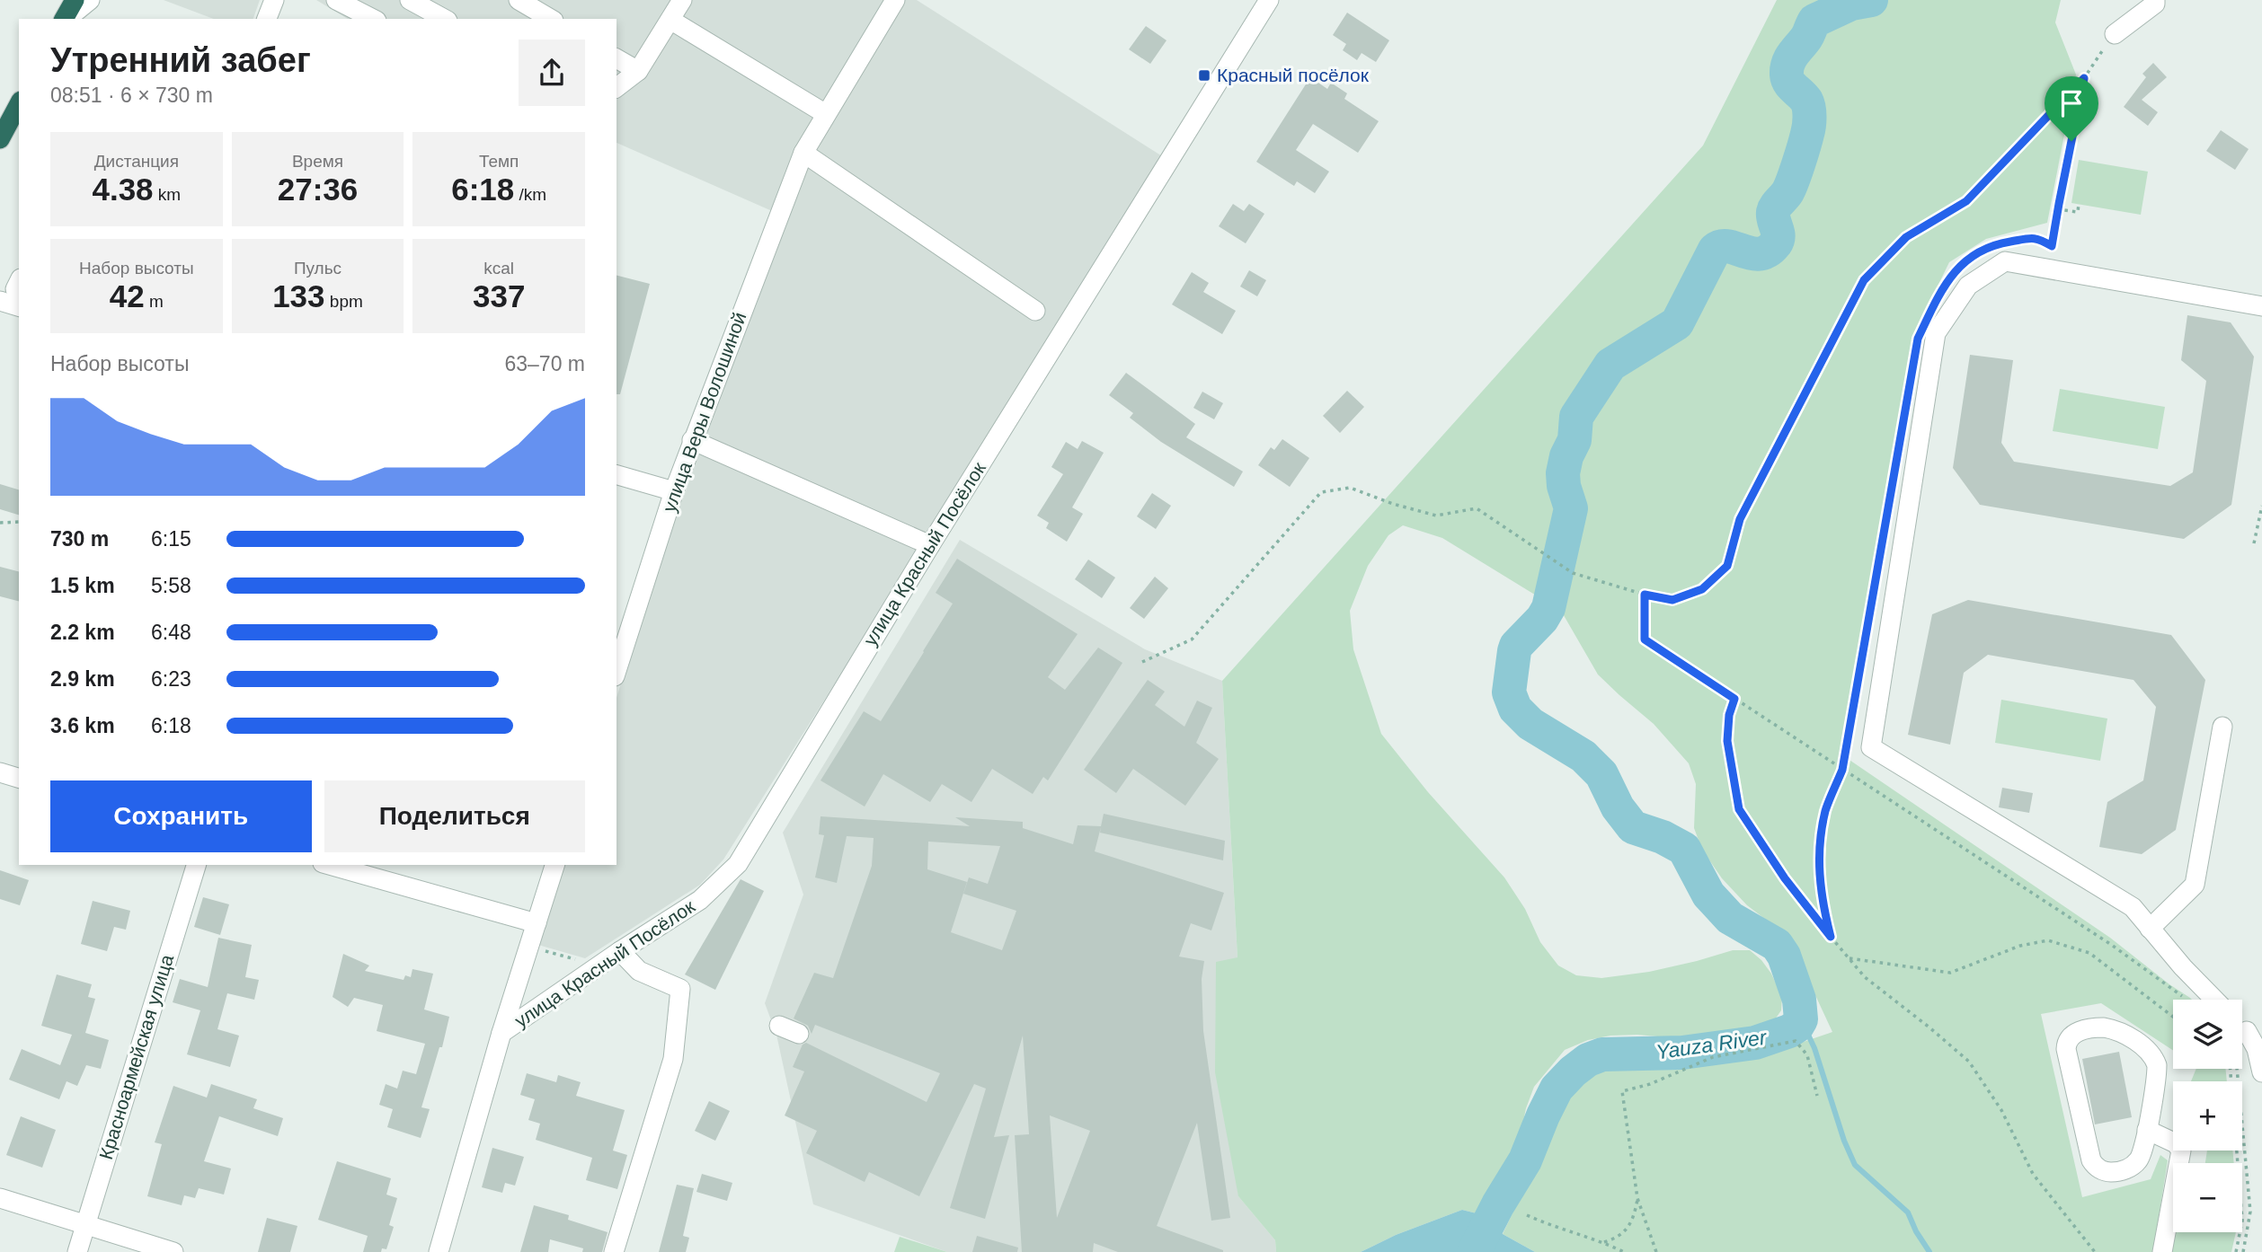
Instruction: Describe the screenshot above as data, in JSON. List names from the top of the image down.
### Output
{
  "streets": {
    "street": ["улица Веры Волошиной", "улица Красный Посёлок", "Красноармейская улица"]
  },
  "water": ["Yauza River"],
  "places": {
    "transit": ["Красный посёлок"]
  },
  "page": {
    "heading": ["Утренний забег", "08:51 · 6 × 730 m"],
    "stats": [
      ["Дистанция", "4.38 km"],
      ["Время", "27:36"],
      ["Темп", "6:18 /km"],
      ["Набор высоты", "42 m"],
      ["Пульс", "133 bpm"],
      ["kcal", "337"]
    ],
    "chart": ["Набор высоты", "63–70 m"],
    "list": [
      {
        "name": "730 m",
        "note": "6:15"
      },
      {
        "name": "1.5 km",
        "note": "5:58"
      },
      {
        "name": "2.2 km",
        "note": "6:48"
      },
      {
        "name": "2.9 km",
        "note": "6:23"
      },
      {
        "name": "3.6 km",
        "note": "6:18"
      }
    ],
    "buttons": ["Сохранить", "Поделиться"],
    "map_buttons": ["+", "−"]
  }
}
